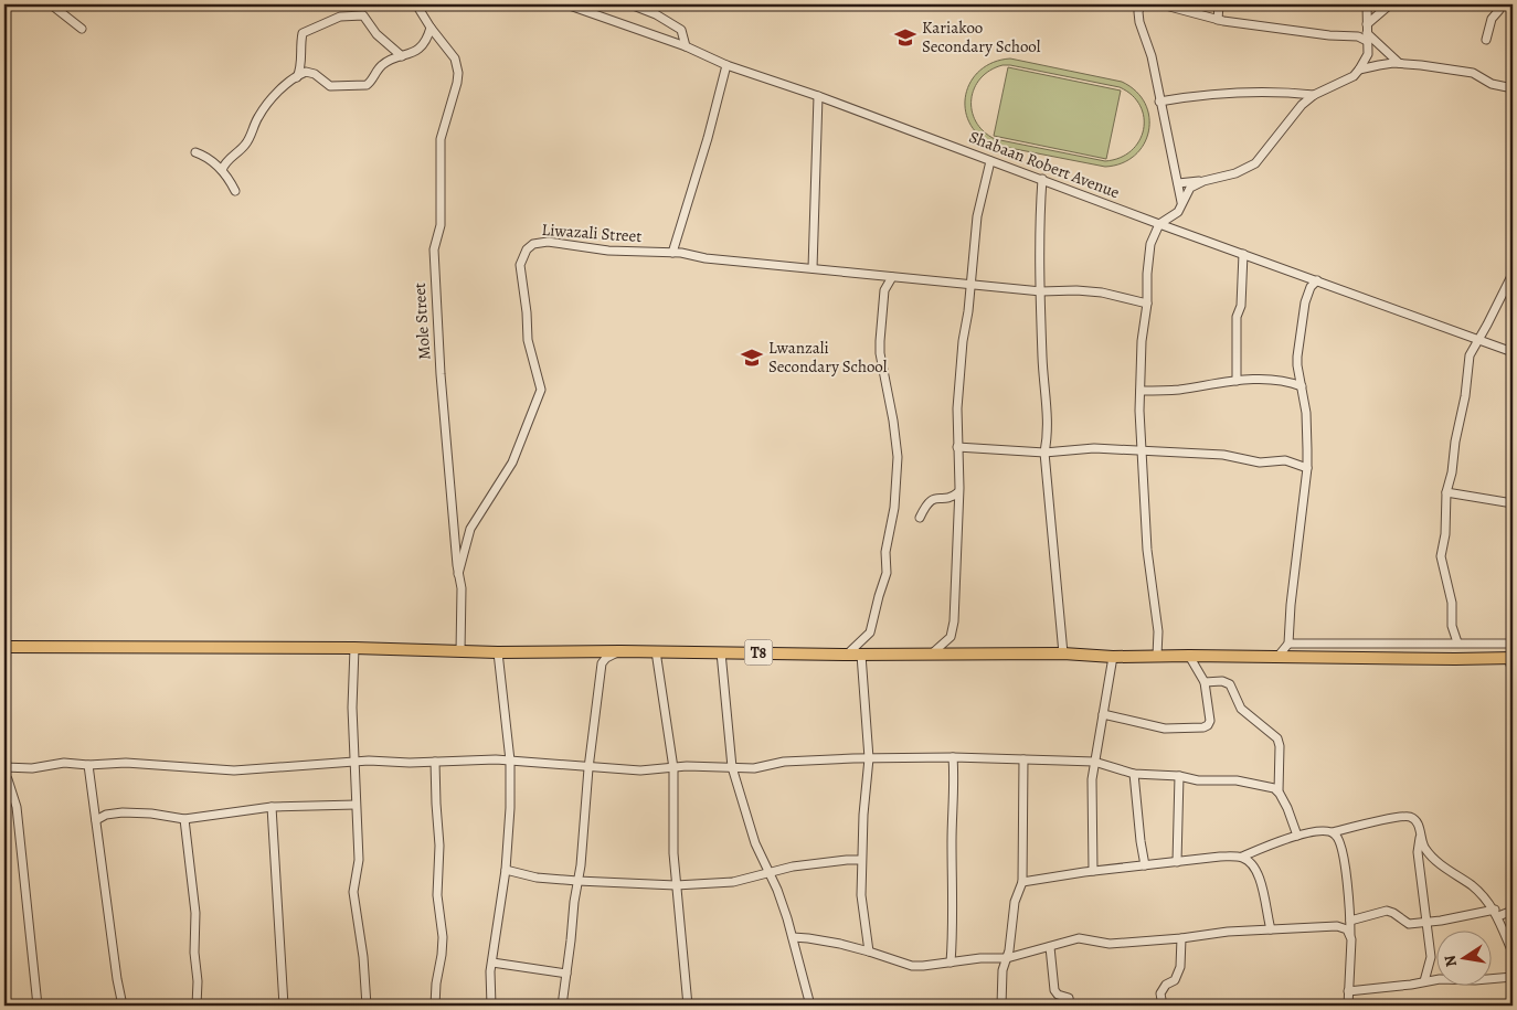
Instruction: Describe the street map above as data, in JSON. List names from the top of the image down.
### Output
{
  "streets": {
    "highway": ["T8"],
    "street": ["Shabaan Robert Avenue", "Liwazali Street", "Mole Street"]
  },
  "crossings": [
    ["Liwazali Street", "Mole Street"],
    ["Mole Street", "T8"]
  ],
  "places": {
    "school or university": ["Kariakoo Secondary School", "Lwanzali Secondary School"]
  },
  "north": "left"
}
